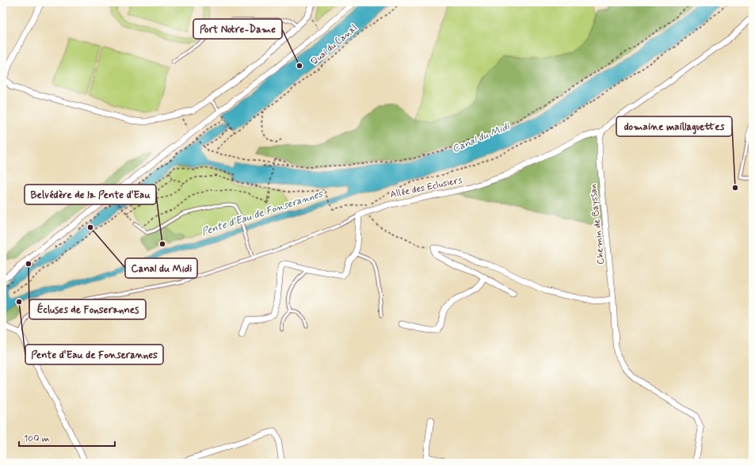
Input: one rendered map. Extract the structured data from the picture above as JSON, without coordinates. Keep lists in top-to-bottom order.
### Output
{
  "streets": {
    "street": ["Allée des Eclusiers", "Chemin de Bayssan"],
    "path": ["Quai du Canal"]
  },
  "crossings": [
    ["Allée des Eclusiers", "Chemin de Bayssan"]
  ],
  "water": ["Canal du Midi", "Pente d'Eau de Fonserannes"],
  "places": [
    "Port Notre-Dame",
    "domaine maillaguettes",
    "Canal du Midi",
    "Belvédère de la Pente d'Eau",
    "Écluses de Fonserannes",
    "Pente d'Eau de Fonserannes"
  ],
  "scale_bar": "100 m"
}
